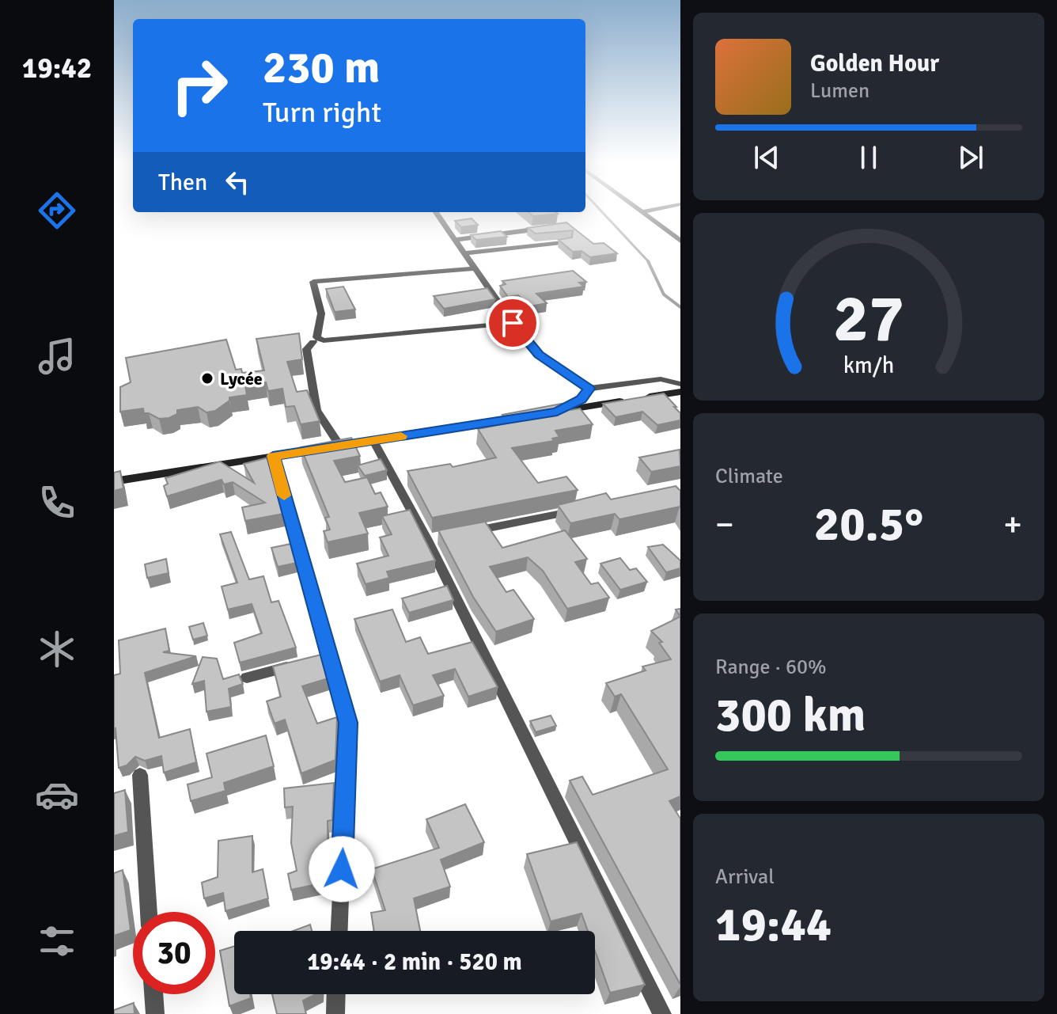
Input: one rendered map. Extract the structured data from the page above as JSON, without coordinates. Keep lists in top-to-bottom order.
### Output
{
  "places": ["Lycée"],
  "page": {
    "tabs": "19:42",
    "turn": ["230 m", "Turn right"],
    "song": ["Golden Hour", "Lumen"],
    "then": "Then",
    "tile": [
      "Climate",
      ["Range · 60%", "300 km"],
      ["Arrival", "19:44"]
    ],
    "heat": ["−", "20.5°", "+"],
    "limit": "30",
    "trip": "19:44 · 2 min · 520 m",
    "gauge": ["27", "km/h"]
  }
}
